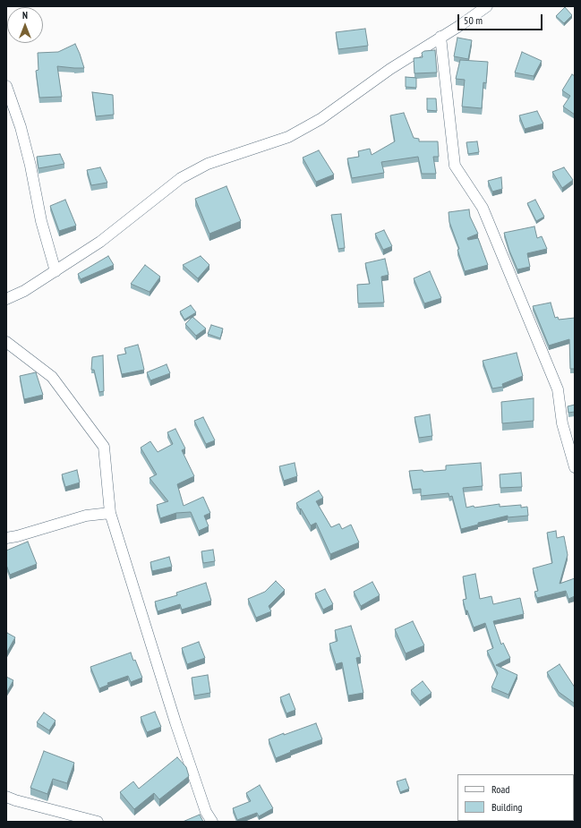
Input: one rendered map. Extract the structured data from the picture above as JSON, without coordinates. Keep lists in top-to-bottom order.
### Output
{
  "legend": ["Road", "Building"],
  "scale_bar": "50 m",
  "north": "top"
}
